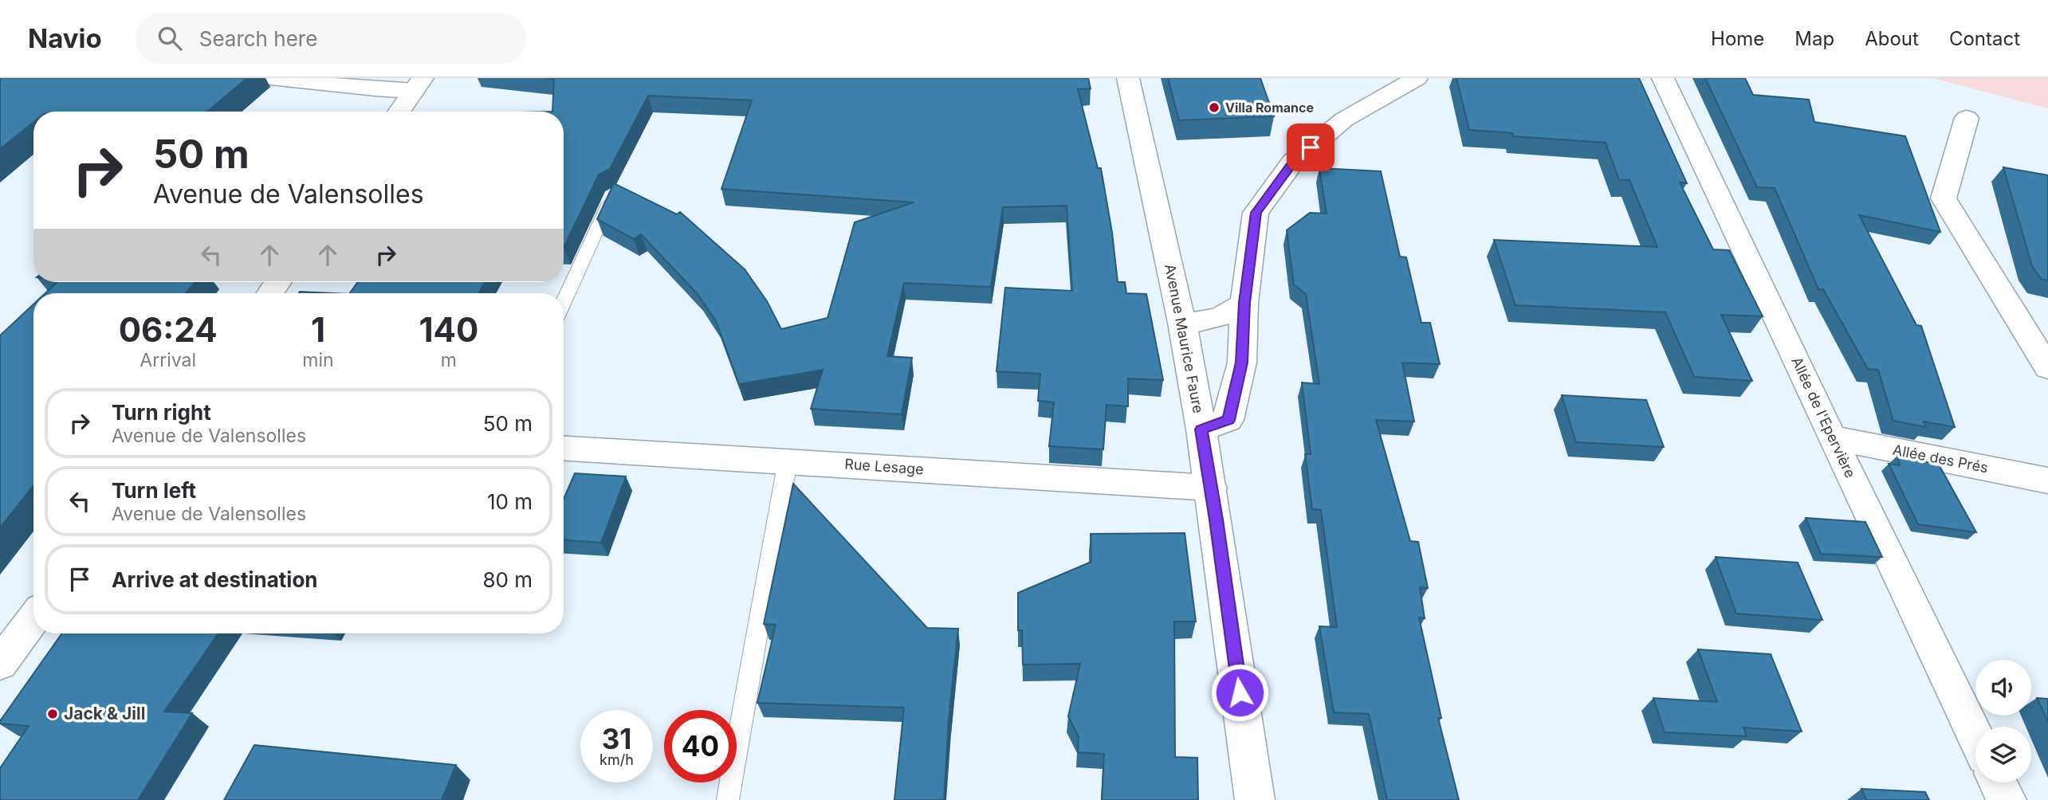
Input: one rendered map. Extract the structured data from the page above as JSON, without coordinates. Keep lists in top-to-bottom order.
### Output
{
  "streets": {
    "street": [
      "Avenue Maurice Faure",
      "Allée de l'Epervière",
      "Allée des Prés",
      "Rue Lesage"
    ]
  },
  "crossings": [
    ["Avenue Maurice Faure", "Rue Lesage"],
    ["Allée de l'Epervière", "Allée des Prés"]
  ],
  "places": ["Villa Romance", "Jack & Jill"],
  "page": {
    "header": "Navio",
    "search": "Search here",
    "nav": [
      "Home",
      "Map",
      "About",
      "Contact"
    ],
    "turn": ["50 m", "Avenue de Valensolles"],
    "eta": [
      "06:24",
      "Arrival",
      "1",
      "min",
      "140",
      "m"
    ],
    "list": [
      {
        "name": "Turn right",
        "note": "Avenue de Valensolles",
        "value": "50 m"
      },
      {
        "name": "Turn left",
        "note": "Avenue de Valensolles",
        "value": "10 m"
      },
      {
        "name": "Arrive at destination",
        "value": "80 m"
      }
    ],
    "speed": "31 km/h",
    "limit": "40"
  }
}
